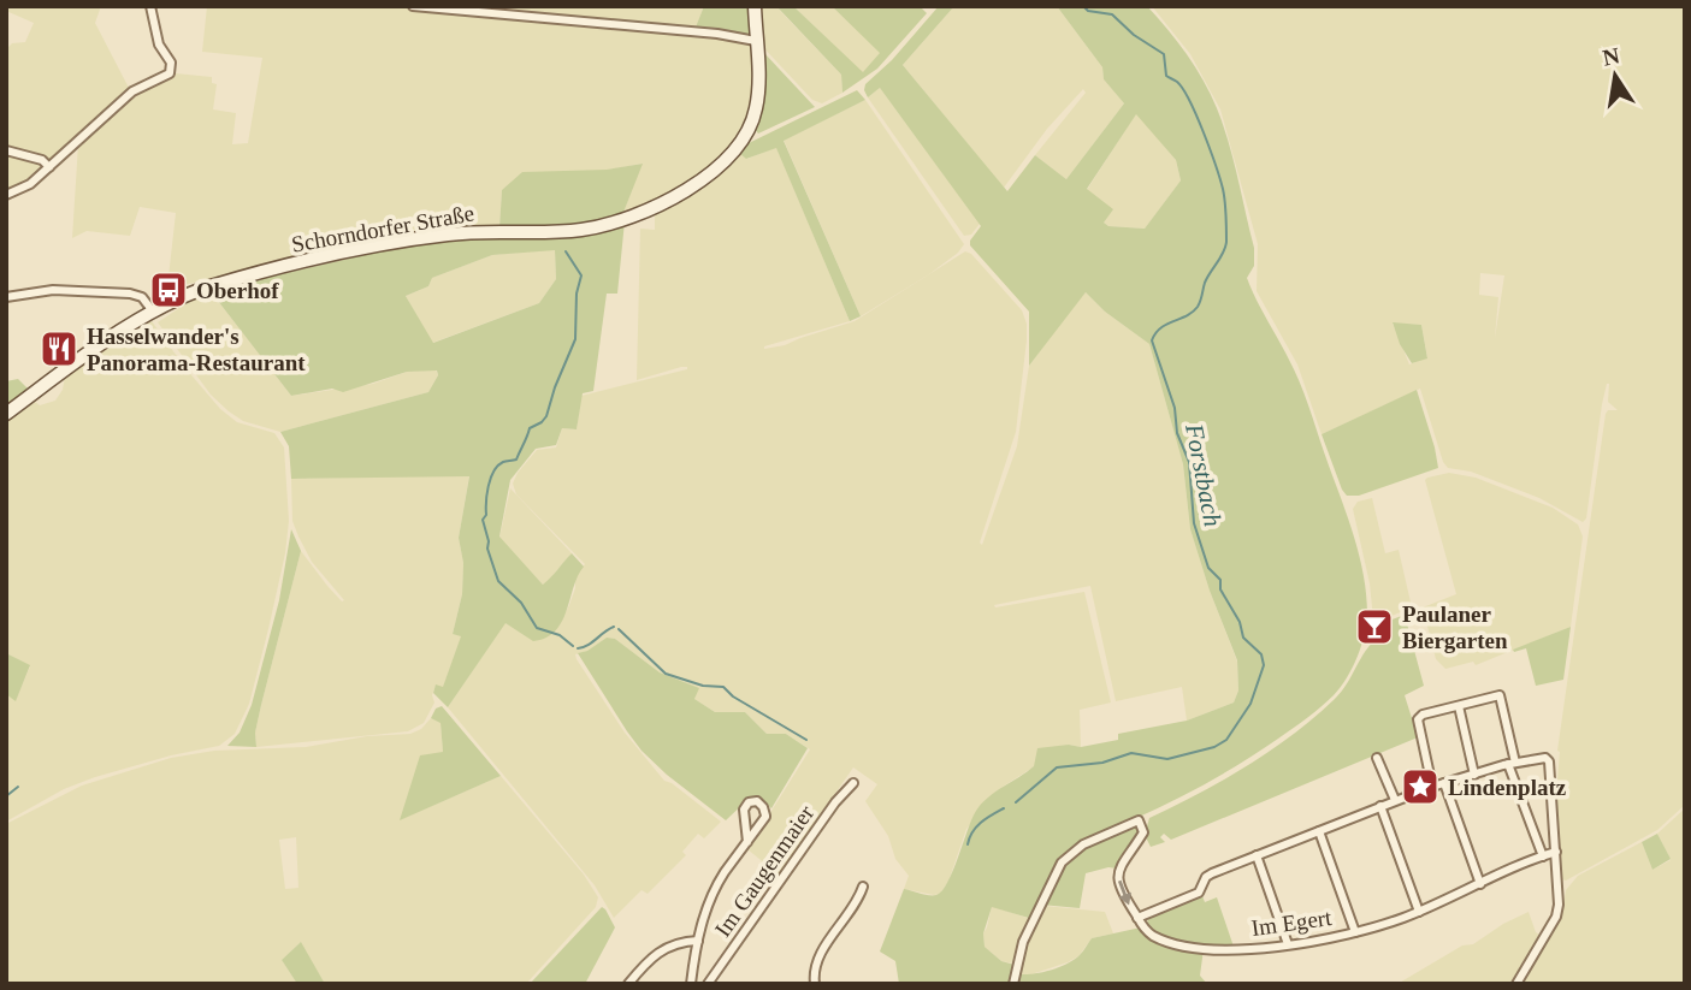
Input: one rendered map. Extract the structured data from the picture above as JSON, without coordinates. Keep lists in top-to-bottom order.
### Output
{
  "streets": {
    "main road": ["Schorndorfer Straße"],
    "street": ["Im Gaugenmaier", "Im Egert"]
  },
  "water": ["Forstbach"],
  "places": {
    "bus stop": ["Oberhof"],
    "restaurant": ["Hasselwander's Panorama-Restaurant"],
    "bar": ["Paulaner Biergarten"],
    "place": ["Lindenplatz"]
  },
  "north": "top"
}
